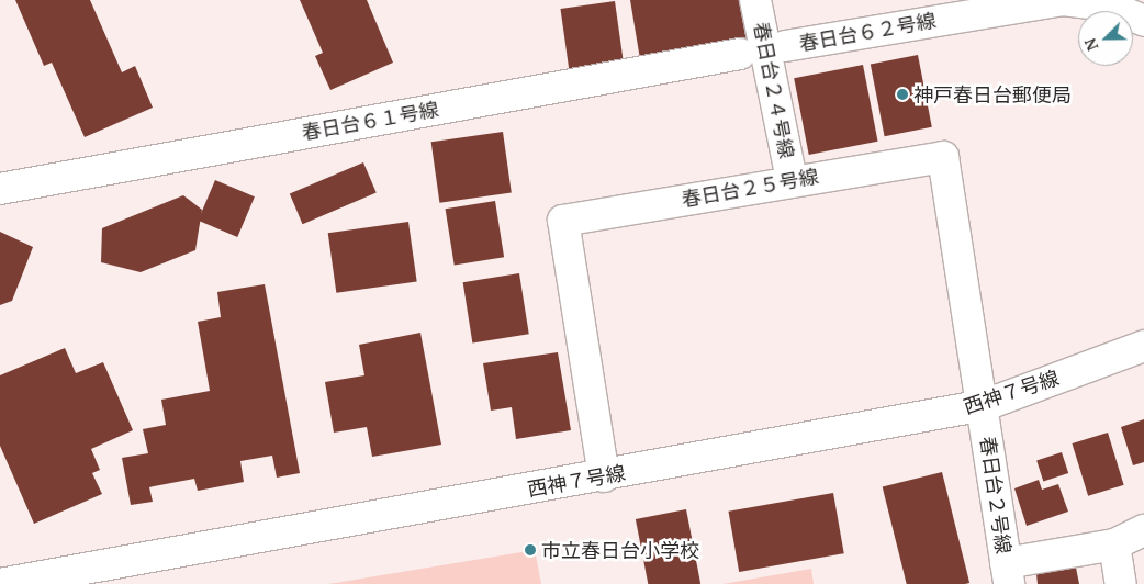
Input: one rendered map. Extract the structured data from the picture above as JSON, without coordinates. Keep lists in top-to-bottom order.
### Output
{
  "streets": {
    "street": [
      "春日台６２号線",
      "春日台２４号線",
      "春日台６１号線",
      "春日台２５号線",
      "西神７号線",
      "春日台２号線"
    ]
  },
  "crossings": [
    ["春日台２４号線", "春日台２５号線"],
    ["春日台２５号線", "西神７号線"],
    ["春日台２５号線", "春日台２号線"],
    ["西神７号線", "春日台２号線"]
  ],
  "places": ["神戸春日台郵便局", "市立春日台小学校"],
  "north": "bottom left"
}
